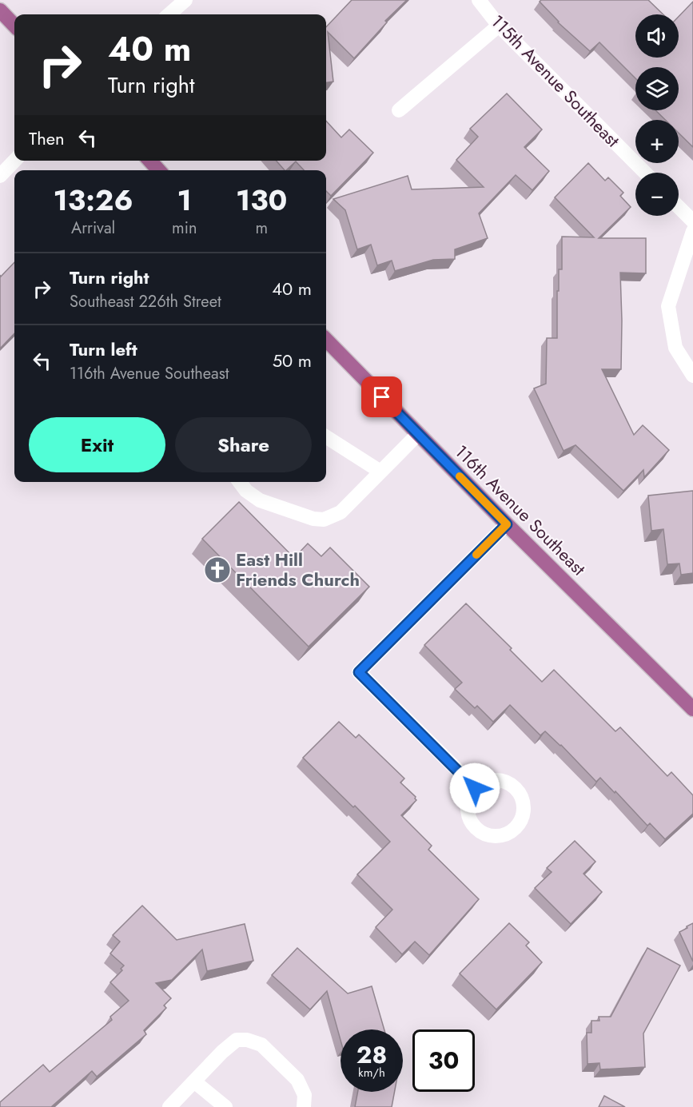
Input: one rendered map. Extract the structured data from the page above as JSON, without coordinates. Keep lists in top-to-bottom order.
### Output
{
  "streets": {
    "main road": ["116th Avenue Southeast"],
    "street": ["115th Avenue Southeast"]
  },
  "places": {
    "church": ["East Hill Friends Church"]
  },
  "page": {
    "map_buttons": ["+", "−"],
    "turn": ["40 m", "Turn right"],
    "then": "Then",
    "eta": [
      "13:26",
      "Arrival",
      "1",
      "min",
      "130",
      "m"
    ],
    "list": [
      {
        "name": "Turn right",
        "note": "Southeast 226th Street",
        "value": "40 m"
      },
      {
        "name": "Turn left",
        "note": "116th Avenue Southeast",
        "value": "50 m"
      }
    ],
    "buttons": ["Exit", "Share"],
    "speed": "28 km/h",
    "limit": "30"
  }
}
